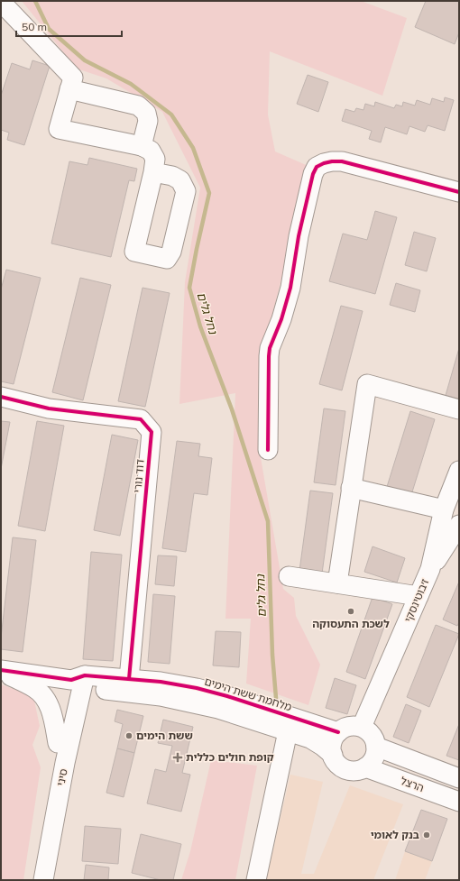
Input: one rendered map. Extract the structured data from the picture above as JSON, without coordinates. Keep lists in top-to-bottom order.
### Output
{
  "streets": {
    "street": [
      "דוד נורי",
      "ז׳בוטינסקי",
      "מלחמת ששת הימים",
      "סיני",
      "הרצל"
    ]
  },
  "crossings": [
    ["דוד נורי", "מלחמת ששת הימים"],
    ["ז׳בוטינסקי", "מלחמת ששת הימים"],
    ["ז׳בוטינסקי", "הרצל"],
    ["מלחמת ששת הימים", "סיני"],
    ["מלחמת ששת הימים", "הרצל"]
  ],
  "water": ["נחל גלים"],
  "places": {
    "other": ["לשכת התעסוקה", "ששת הימים", "בנק לאומי"],
    "health": ["קופת חולים כללית"]
  },
  "scale_bar": "50 m"
}
